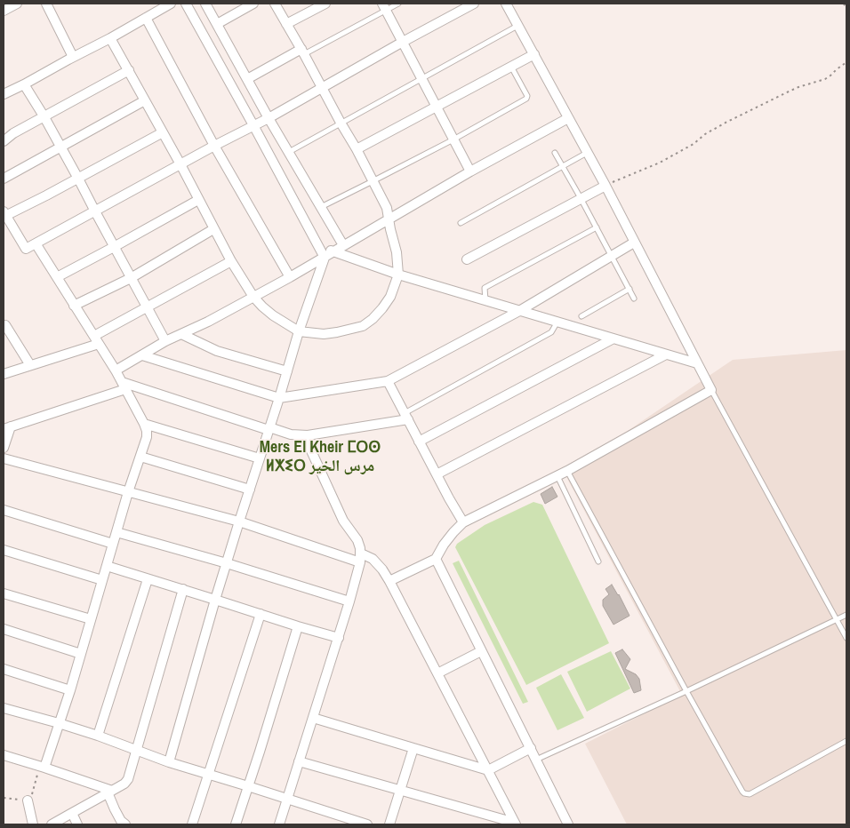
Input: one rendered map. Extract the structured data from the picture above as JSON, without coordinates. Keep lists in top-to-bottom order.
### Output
{
  "districts": ["Mers El Kheir ⵎⵔⵙ ⵍⵅⵉⵔ مرس الخير"]
}
